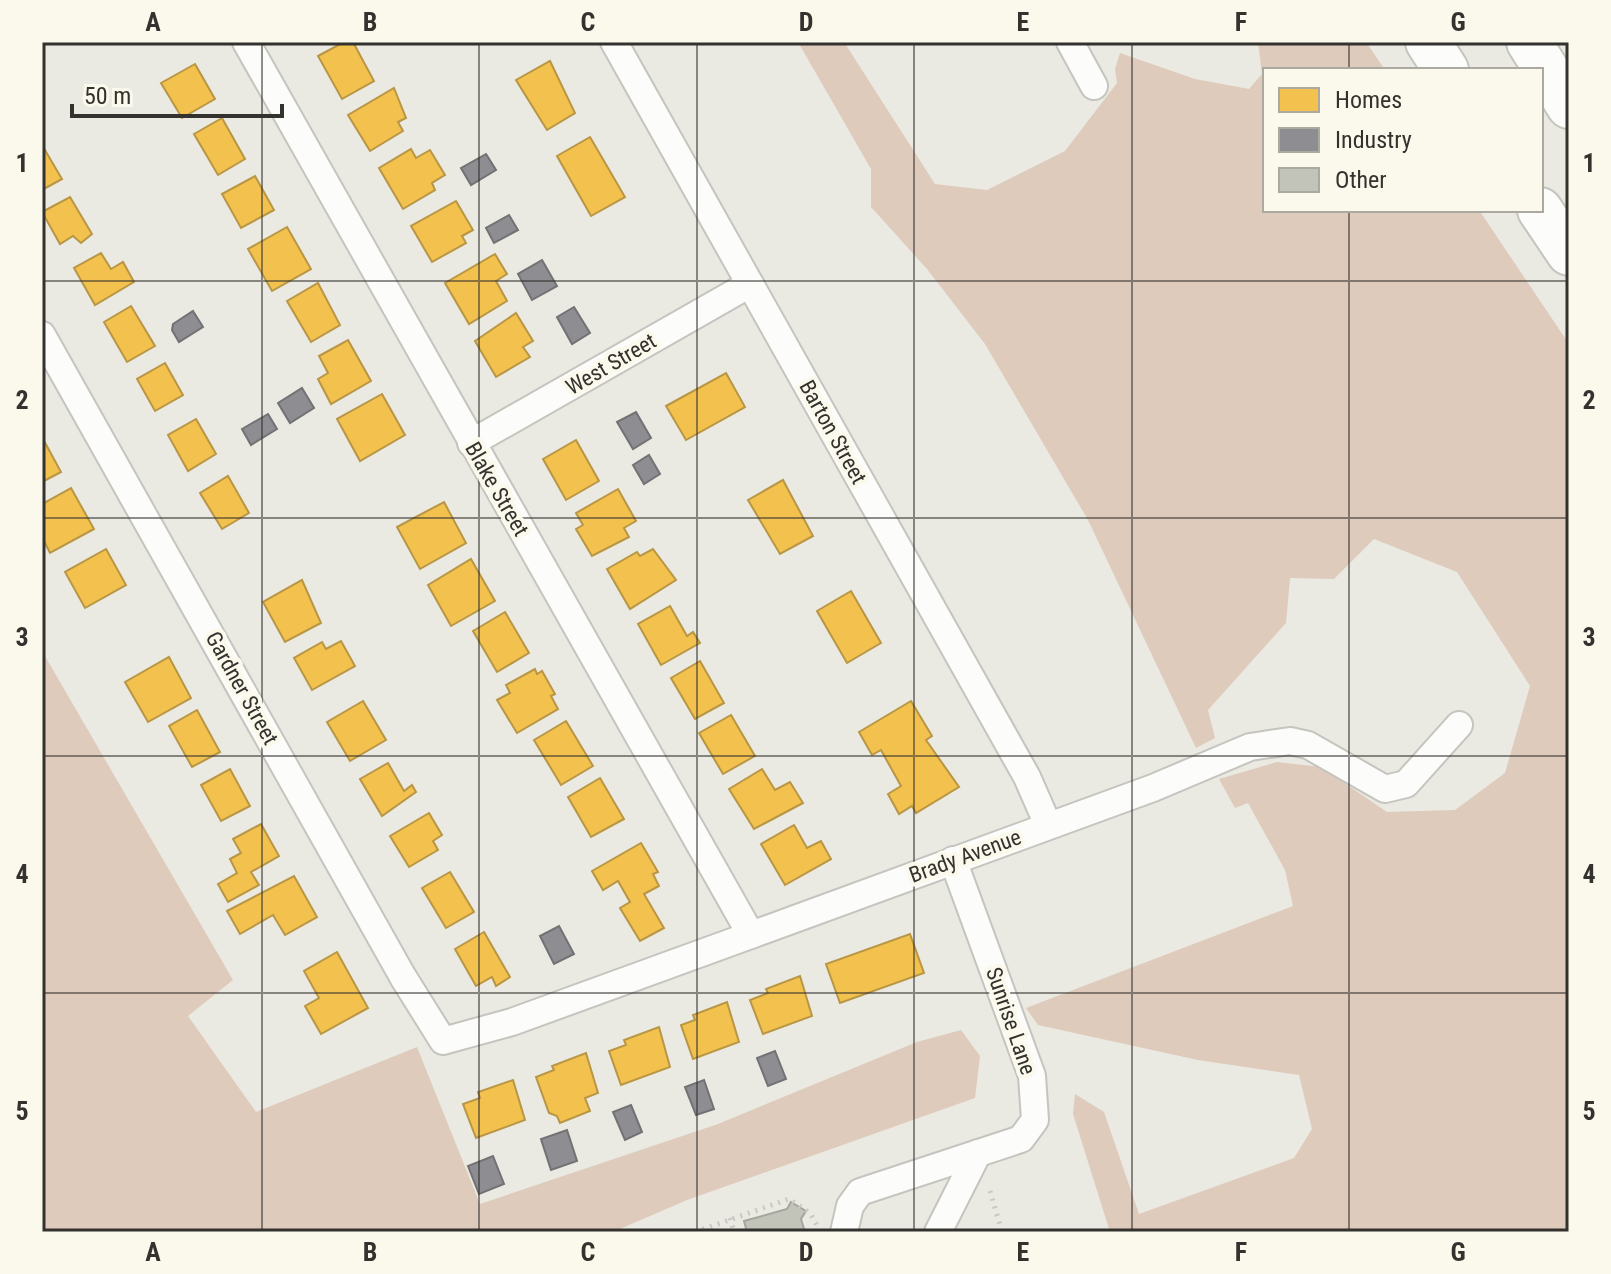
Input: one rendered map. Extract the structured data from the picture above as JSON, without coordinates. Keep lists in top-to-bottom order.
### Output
{
  "streets": {
    "street": [
      "West Street",
      "Barton Street",
      "Blake Street",
      "Gardner Street",
      "Brady Avenue",
      "Sunrise Lane"
    ]
  },
  "crossings": [
    ["West Street", "Barton Street"],
    ["West Street", "Blake Street"],
    ["Barton Street", "Brady Avenue"],
    ["Blake Street", "Brady Avenue"],
    ["Gardner Street", "Brady Avenue"],
    ["Brady Avenue", "Sunrise Lane"]
  ],
  "legend": ["Homes", "Industry", "Other"],
  "scale_bar": "50 m",
  "grid": {
    "columns": [
      "A",
      "B",
      "C",
      "D",
      "E",
      "F",
      "G"
    ],
    "rows": [
      "1",
      "2",
      "3",
      "4",
      "5"
    ]
  }
}
